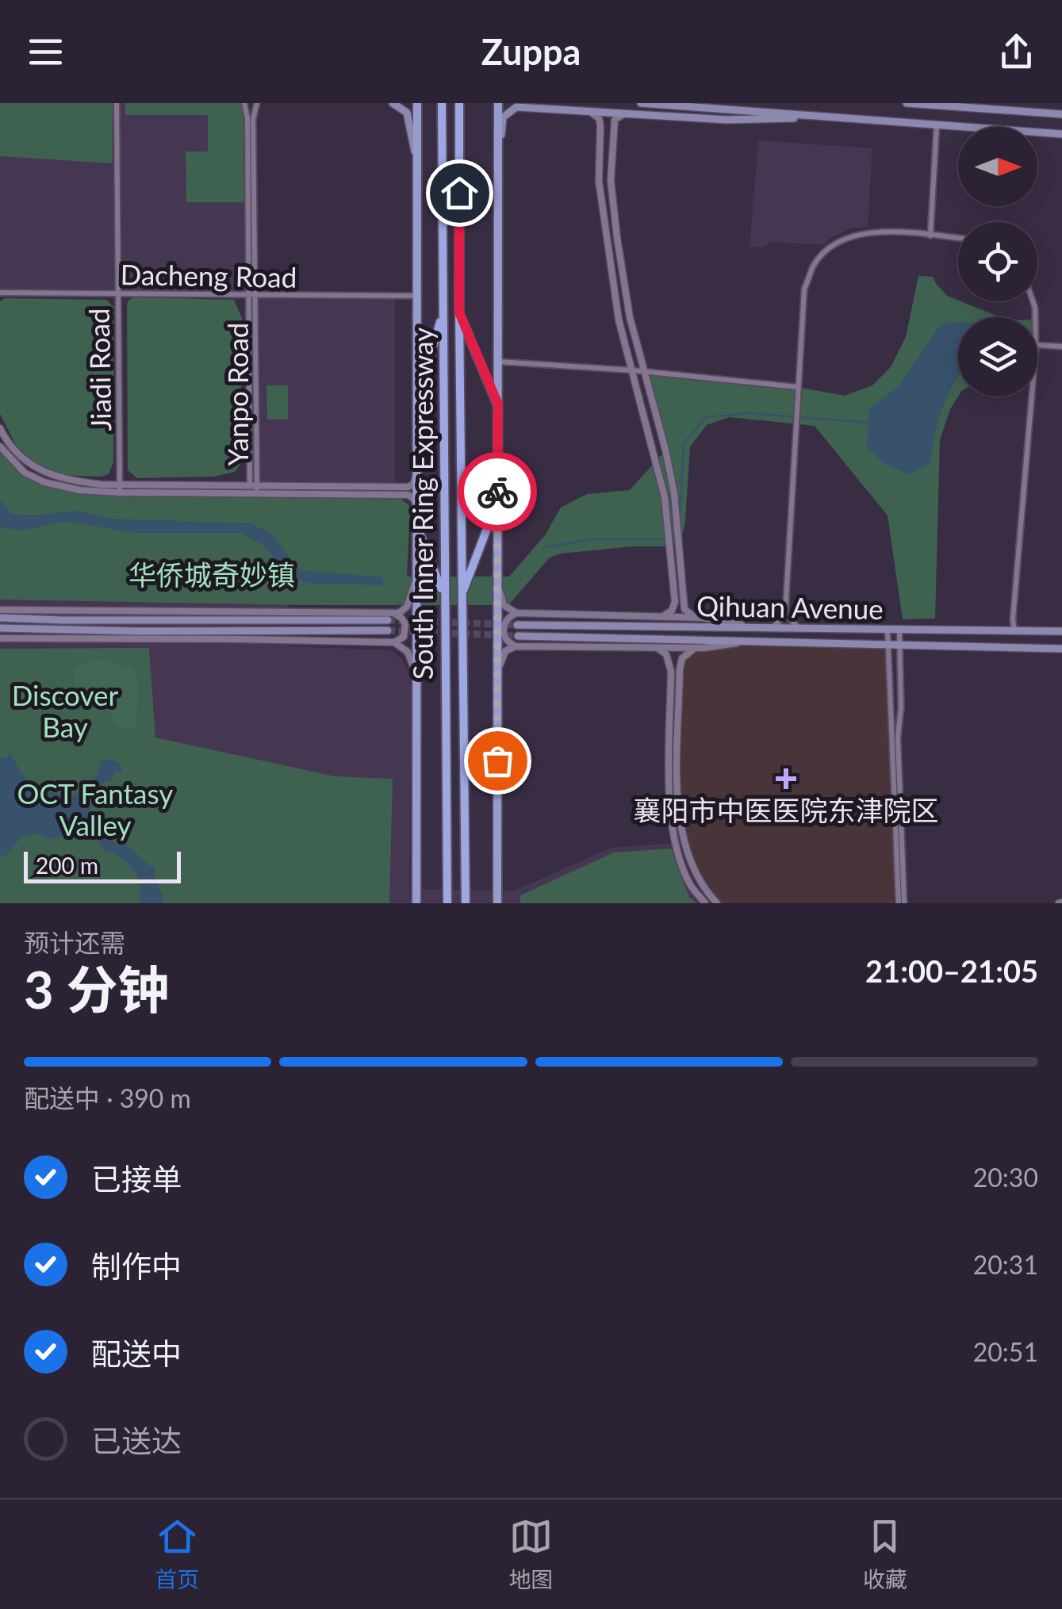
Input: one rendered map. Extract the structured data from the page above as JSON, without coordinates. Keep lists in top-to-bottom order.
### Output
{
  "streets": {
    "highway": ["South Inner Ring Expressway"],
    "main road": ["Qihuan Avenue"],
    "street": ["Dacheng Road", "Jiadi Road", "Yanpo Road"]
  },
  "crossings": [
    ["Dacheng Road", "Jiadi Road"],
    ["Dacheng Road", "Yanpo Road"]
  ],
  "parks": ["华侨城奇妙镇", "Discover Bay", "OCT Fantasy Valley"],
  "places": {
    "health": ["襄阳市中医医院东津院区"]
  },
  "scale_bar": "200 m",
  "north": "right",
  "page": {
    "header": "Zuppa",
    "scale": "200 m",
    "heading": ["3 分钟", "预计还需", "21:00–21:05"],
    "bar": "配送中 · 390 m",
    "list": [
      ["已接单", "20:30"],
      ["制作中", "20:31"],
      ["配送中", "20:51"],
      "已送达"
    ],
    "tabs": ["首页", "地图", "收藏"]
  }
}
